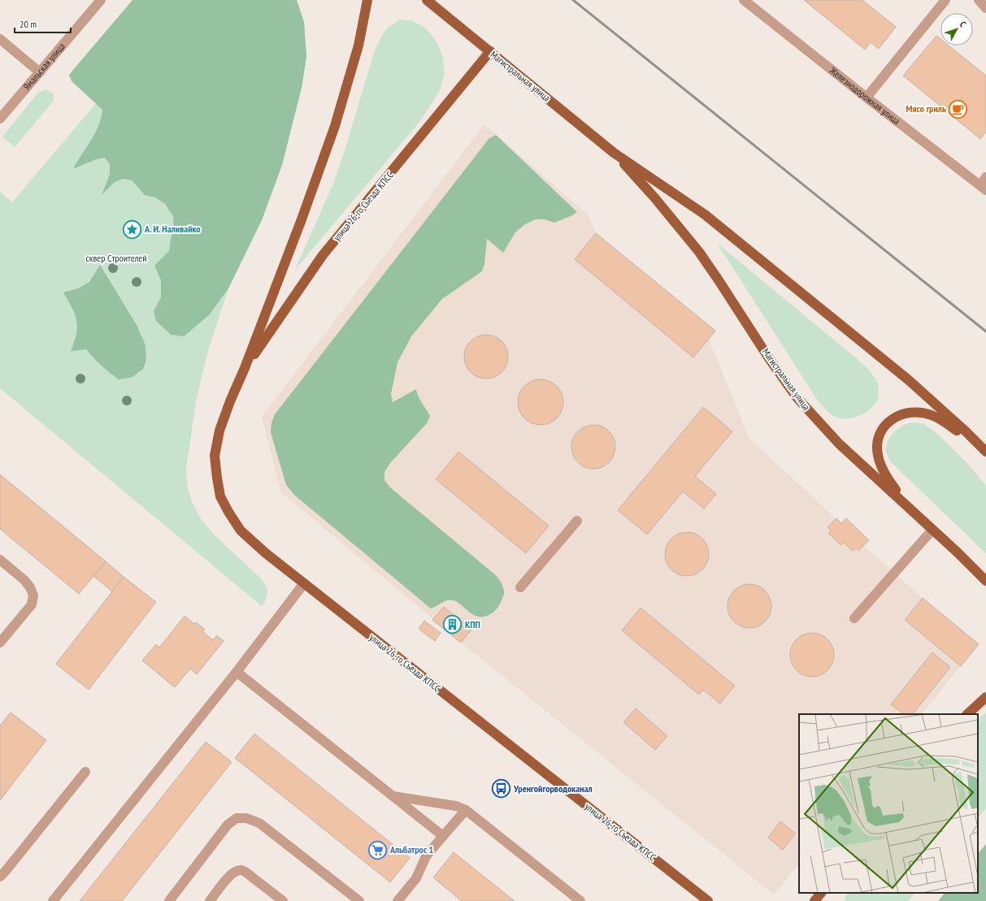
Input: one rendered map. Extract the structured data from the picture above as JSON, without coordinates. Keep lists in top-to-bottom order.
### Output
{
  "streets": {
    "main road": ["Магистральная улица", "улица 26-го Съезда КПСС"],
    "street": ["Ямальская улица", "Железнодорожная улица"]
  },
  "crossings": [
    ["Магистральная улица", "улица 26-го Съезда КПСС"]
  ],
  "parks": ["cквер Cтроителей"],
  "places": {
    "cafe": ["Мясо гриль"],
    "place": ["А. И. Наливайко"],
    "building": ["КПП"],
    "bus stop": ["Уренгойгорводоканал"],
    "supermarket": ["Альбатрос 1"]
  },
  "scale_bar": "20 m",
  "north": "top right"
}
